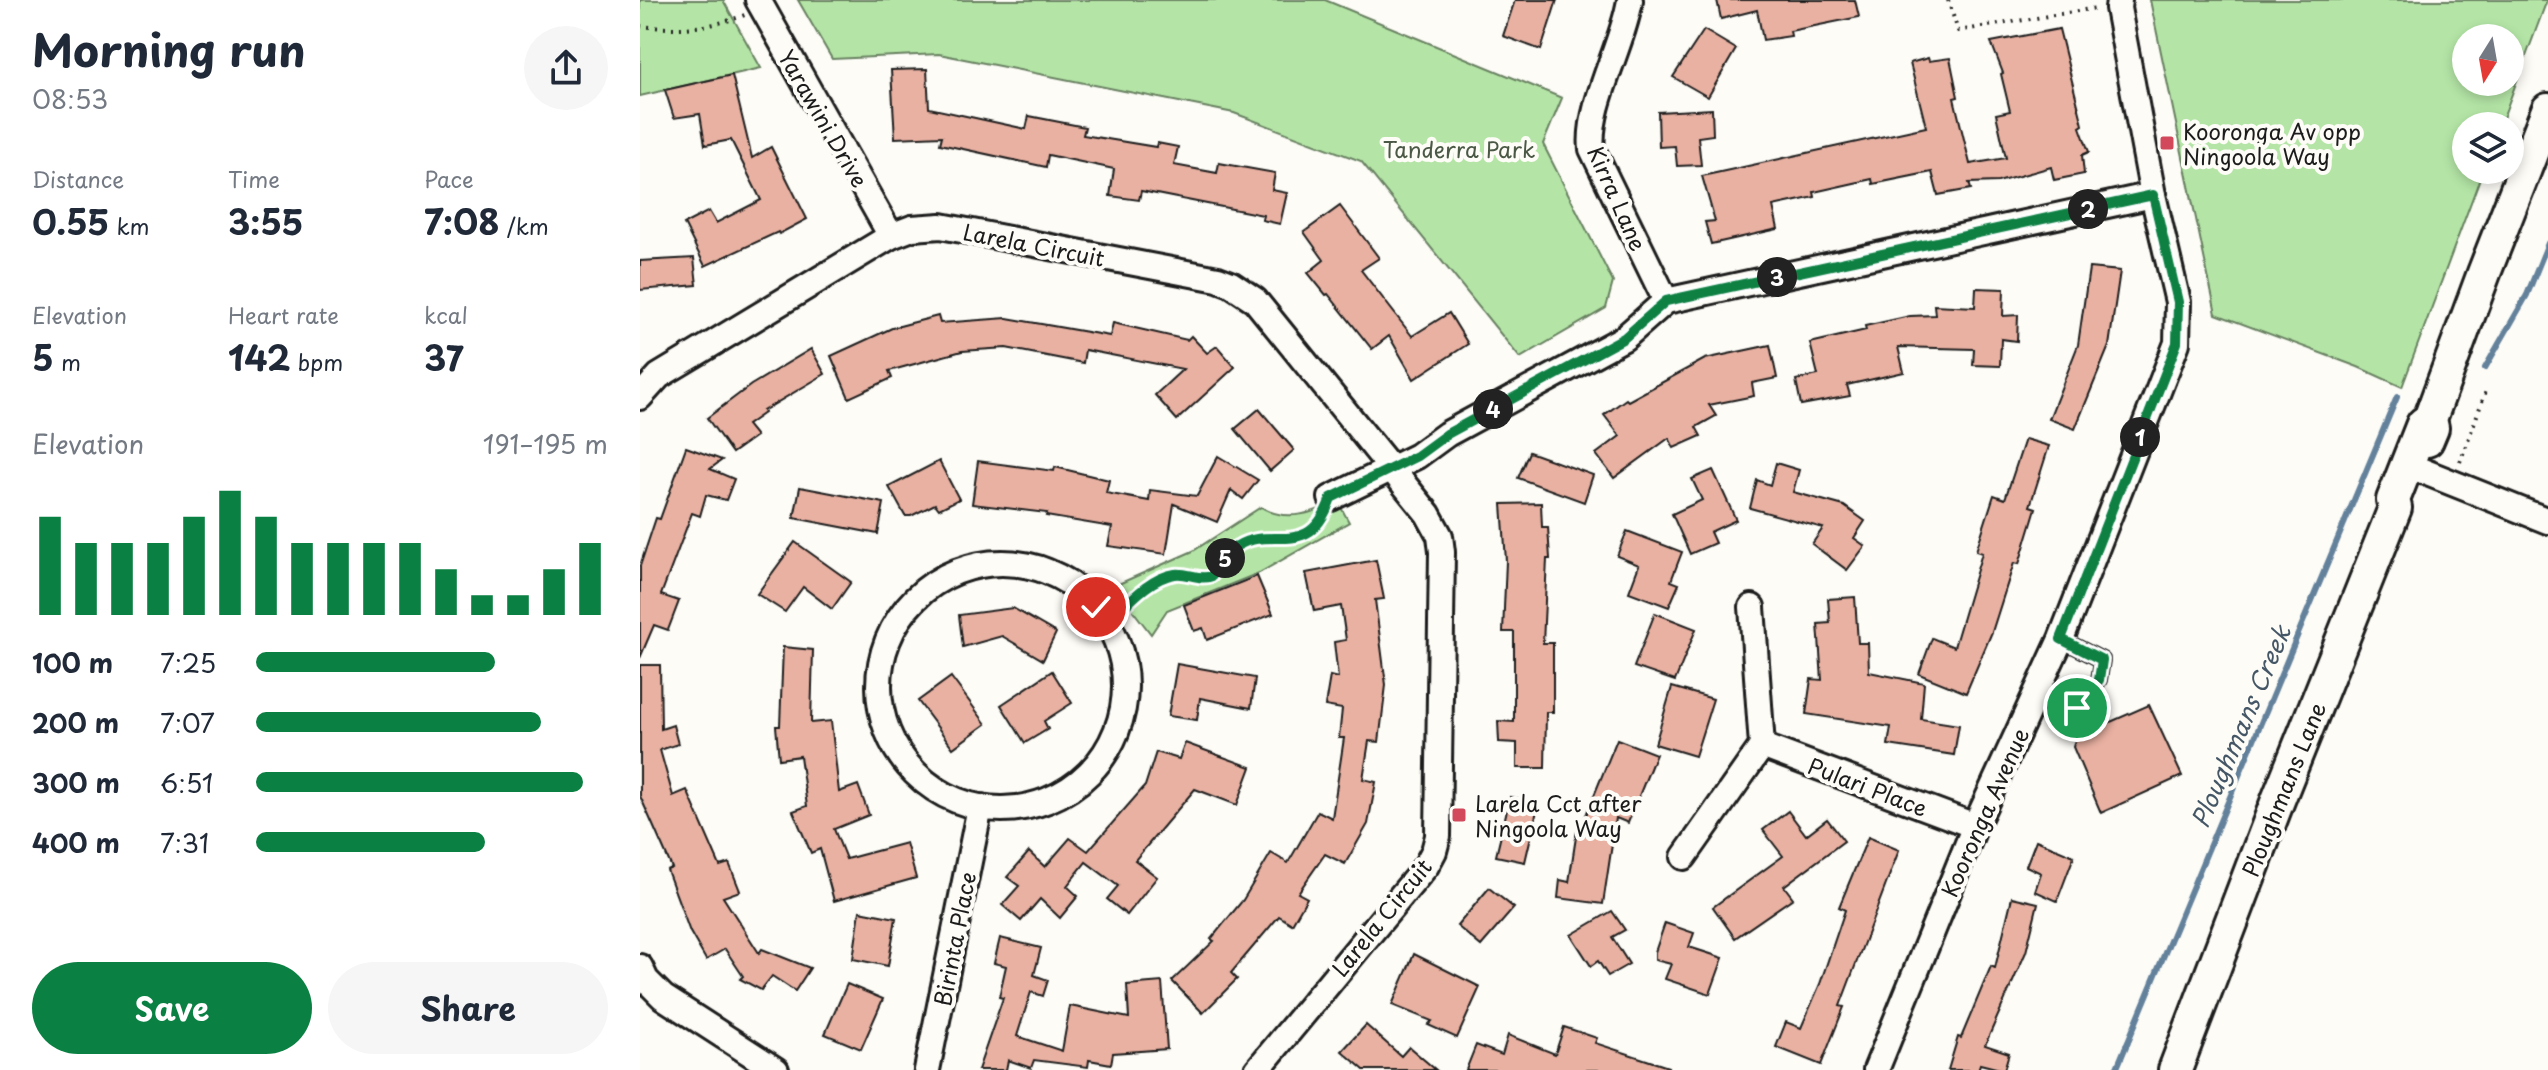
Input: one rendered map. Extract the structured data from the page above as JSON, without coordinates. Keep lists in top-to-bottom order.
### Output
{
  "streets": {
    "street": [
      "Yarawini Drive",
      "Kirra Lane",
      "Larela Circuit",
      "Pulari Place",
      "Ploughmans Lane",
      "Kooronga Avenue",
      "Birinta Place"
    ]
  },
  "crossings": [
    ["Yarawini Drive", "Larela Circuit"],
    ["Pulari Place", "Kooronga Avenue"]
  ],
  "water": ["Ploughmans Creek"],
  "parks": ["Tanderra Park"],
  "places": {
    "transit": ["Kooronga Av opp Ningoola Way", "Larela Cct after Ningoola Way"]
  },
  "north": "bottom",
  "page": {
    "heading": ["Morning run", "08:53"],
    "stats": [
      ["Distance", "0.55 km"],
      ["Time", "3:55"],
      ["Pace", "7:08 /km"],
      ["Elevation", "5 m"],
      ["Heart rate", "142 bpm"],
      ["kcal", "37"]
    ],
    "pins": [
      "2",
      "3",
      "4",
      "1",
      "5"
    ],
    "chart": ["Elevation", "191–195 m"],
    "list": [
      {
        "name": "100 m",
        "note": "7:25"
      },
      {
        "name": "200 m",
        "note": "7:07"
      },
      {
        "name": "300 m",
        "note": "6:51"
      },
      {
        "name": "400 m",
        "note": "7:31"
      }
    ],
    "buttons": ["Save", "Share"]
  }
}
